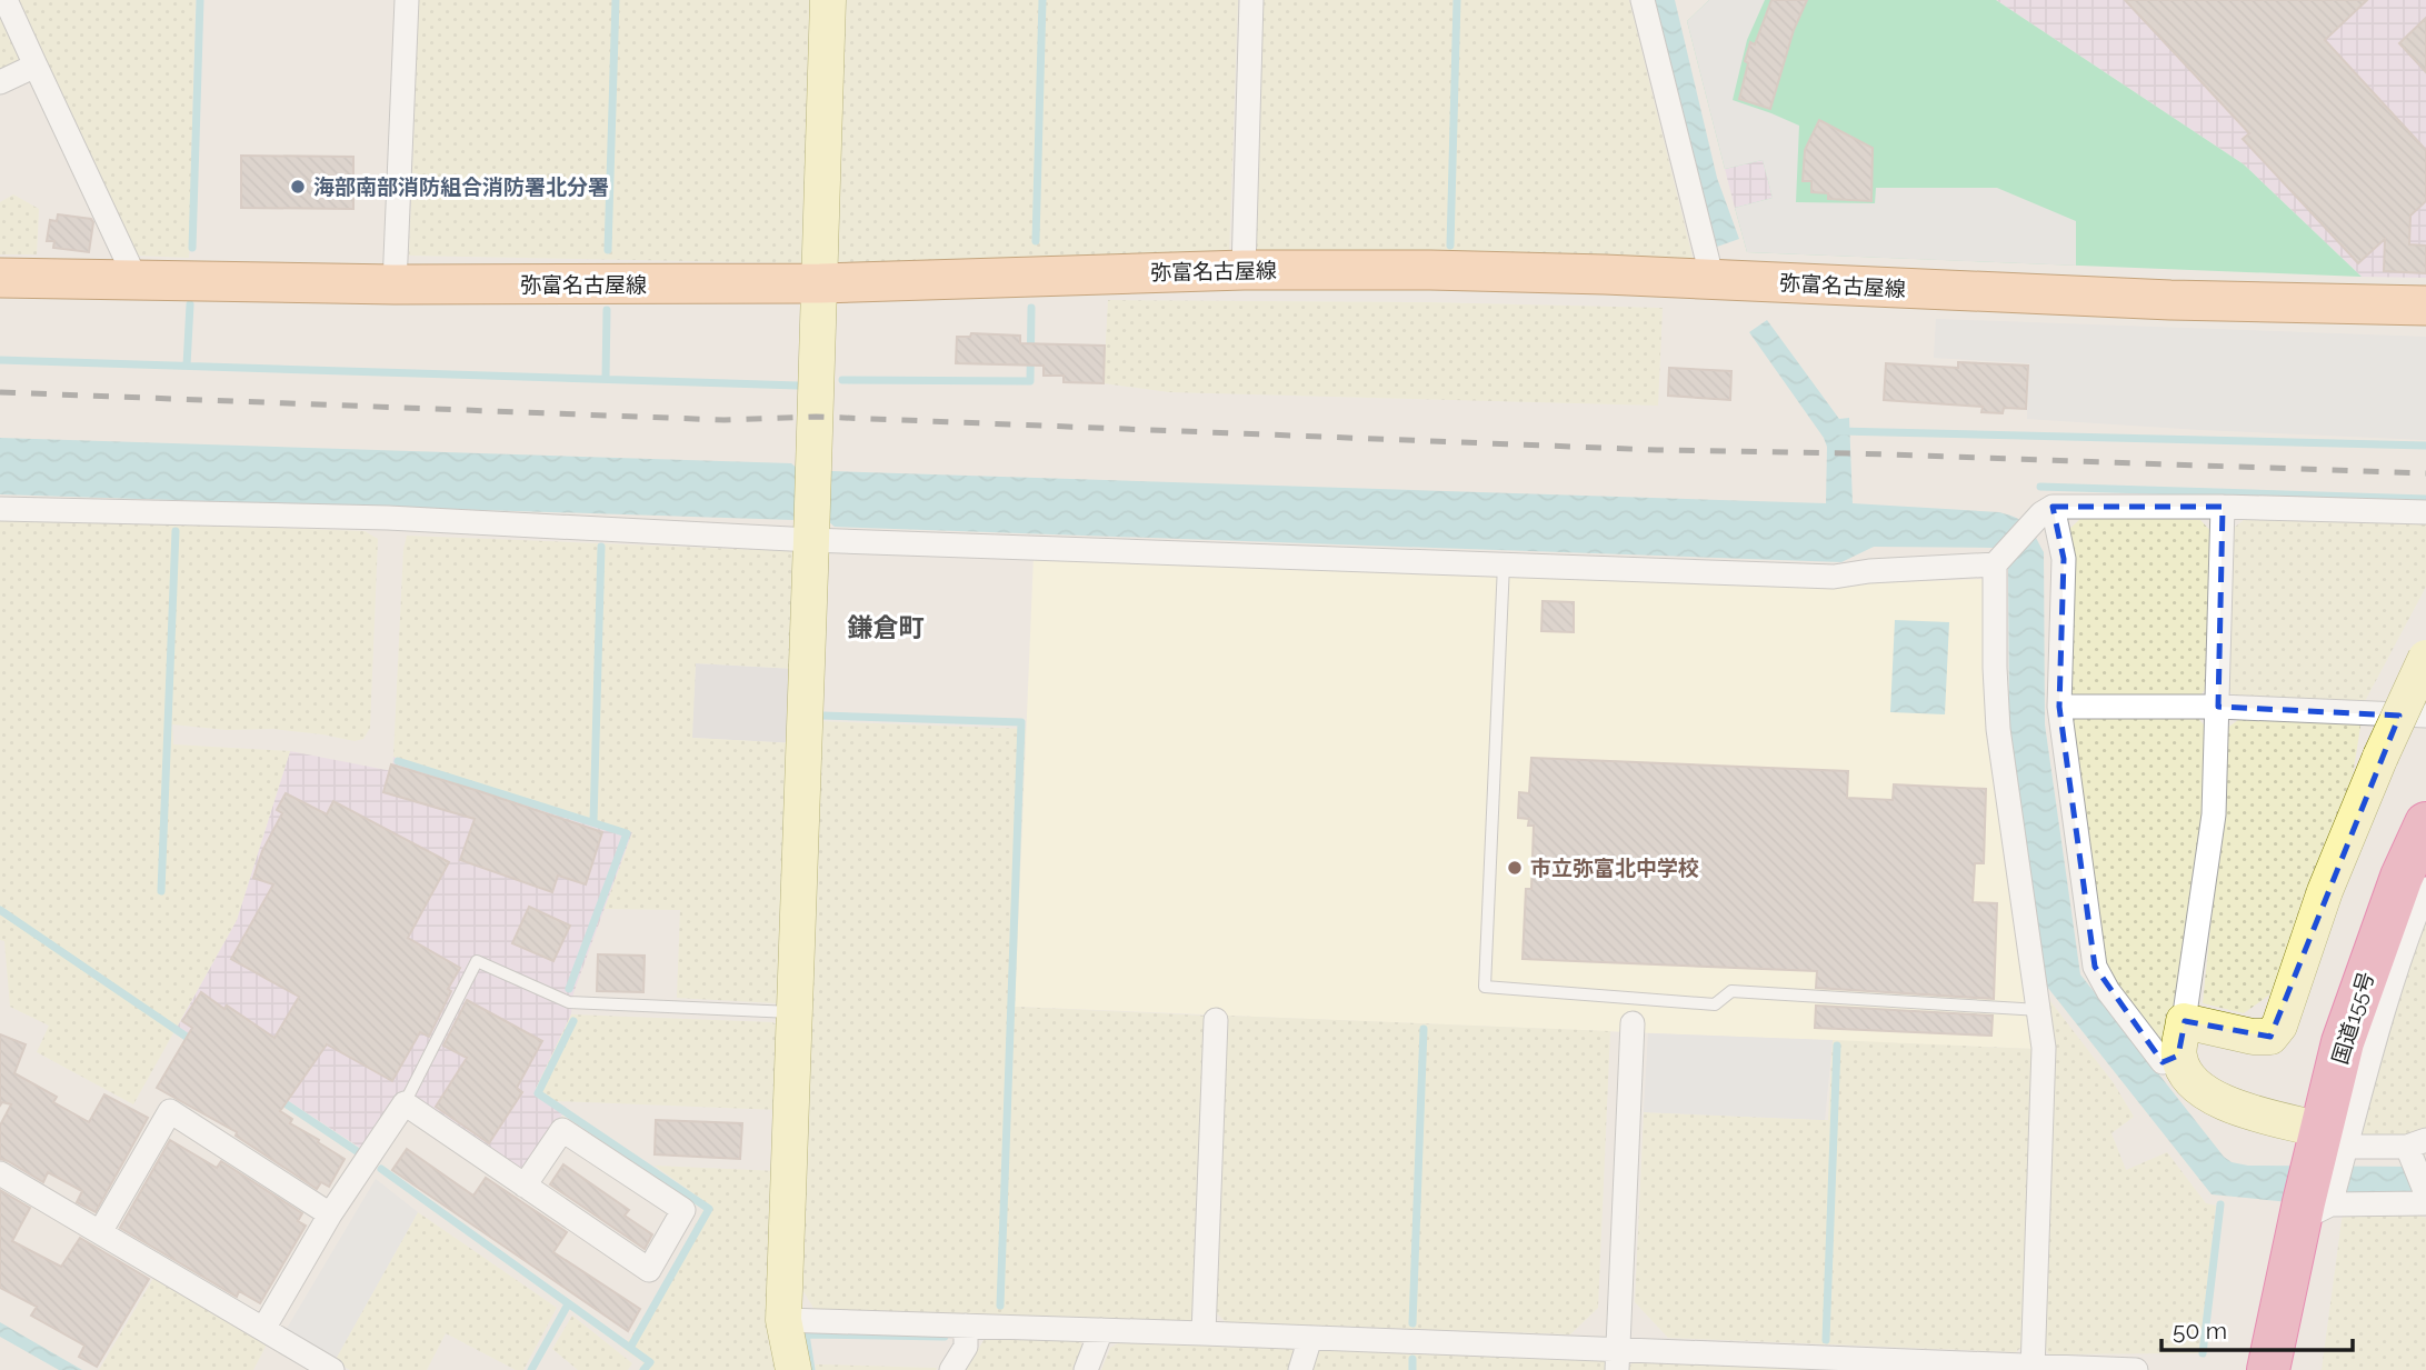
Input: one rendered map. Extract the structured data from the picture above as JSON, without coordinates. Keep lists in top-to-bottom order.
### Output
{
  "streets": {
    "highway": ["国道155号"],
    "main road": ["弥富名古屋線"]
  },
  "districts": ["鎌倉町"],
  "places": ["海部南部消防組合消防署北分署", "市立弥富北中学校"],
  "scale_bar": "50 m"
}
